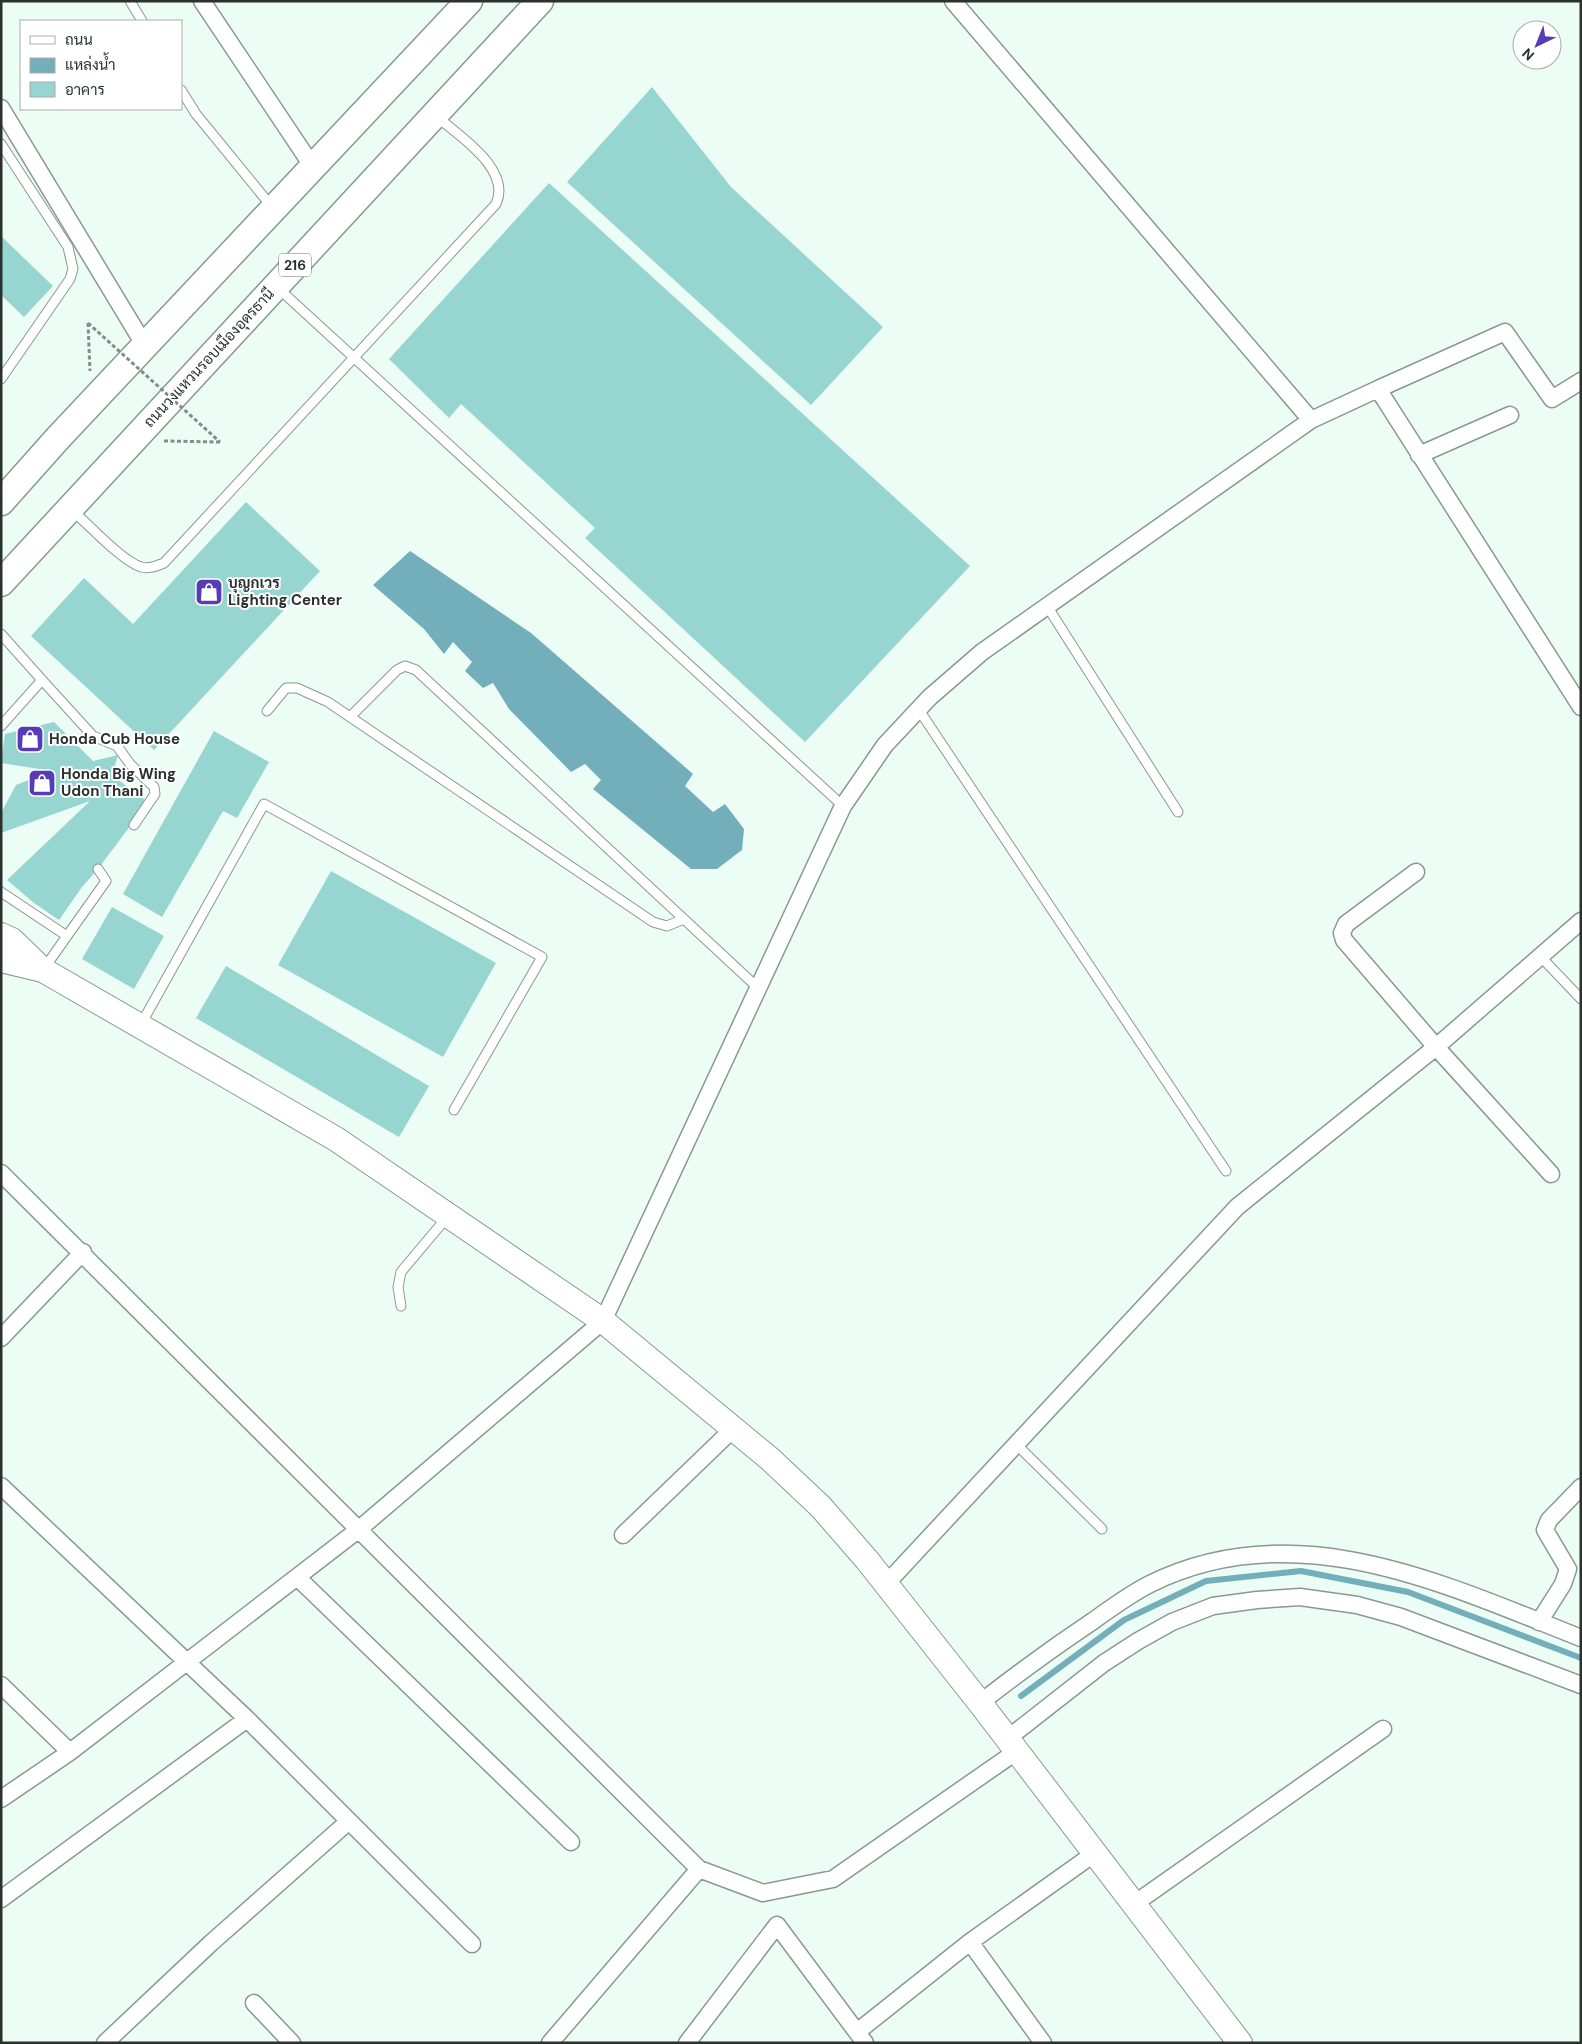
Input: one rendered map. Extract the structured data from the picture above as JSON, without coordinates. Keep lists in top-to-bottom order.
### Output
{
  "streets": {
    "main road": ["216", "ถนนวงแหวนรอบเมืองอุดรธานี"]
  },
  "places": {
    "shop": ["บุญกเวร Lighting Center", "Honda Cub House", "Honda Big Wing Udon Thani"]
  },
  "legend": ["ถนน", "แหล่งน้ำ", "อาคาร"],
  "north": "bottom left"
}
